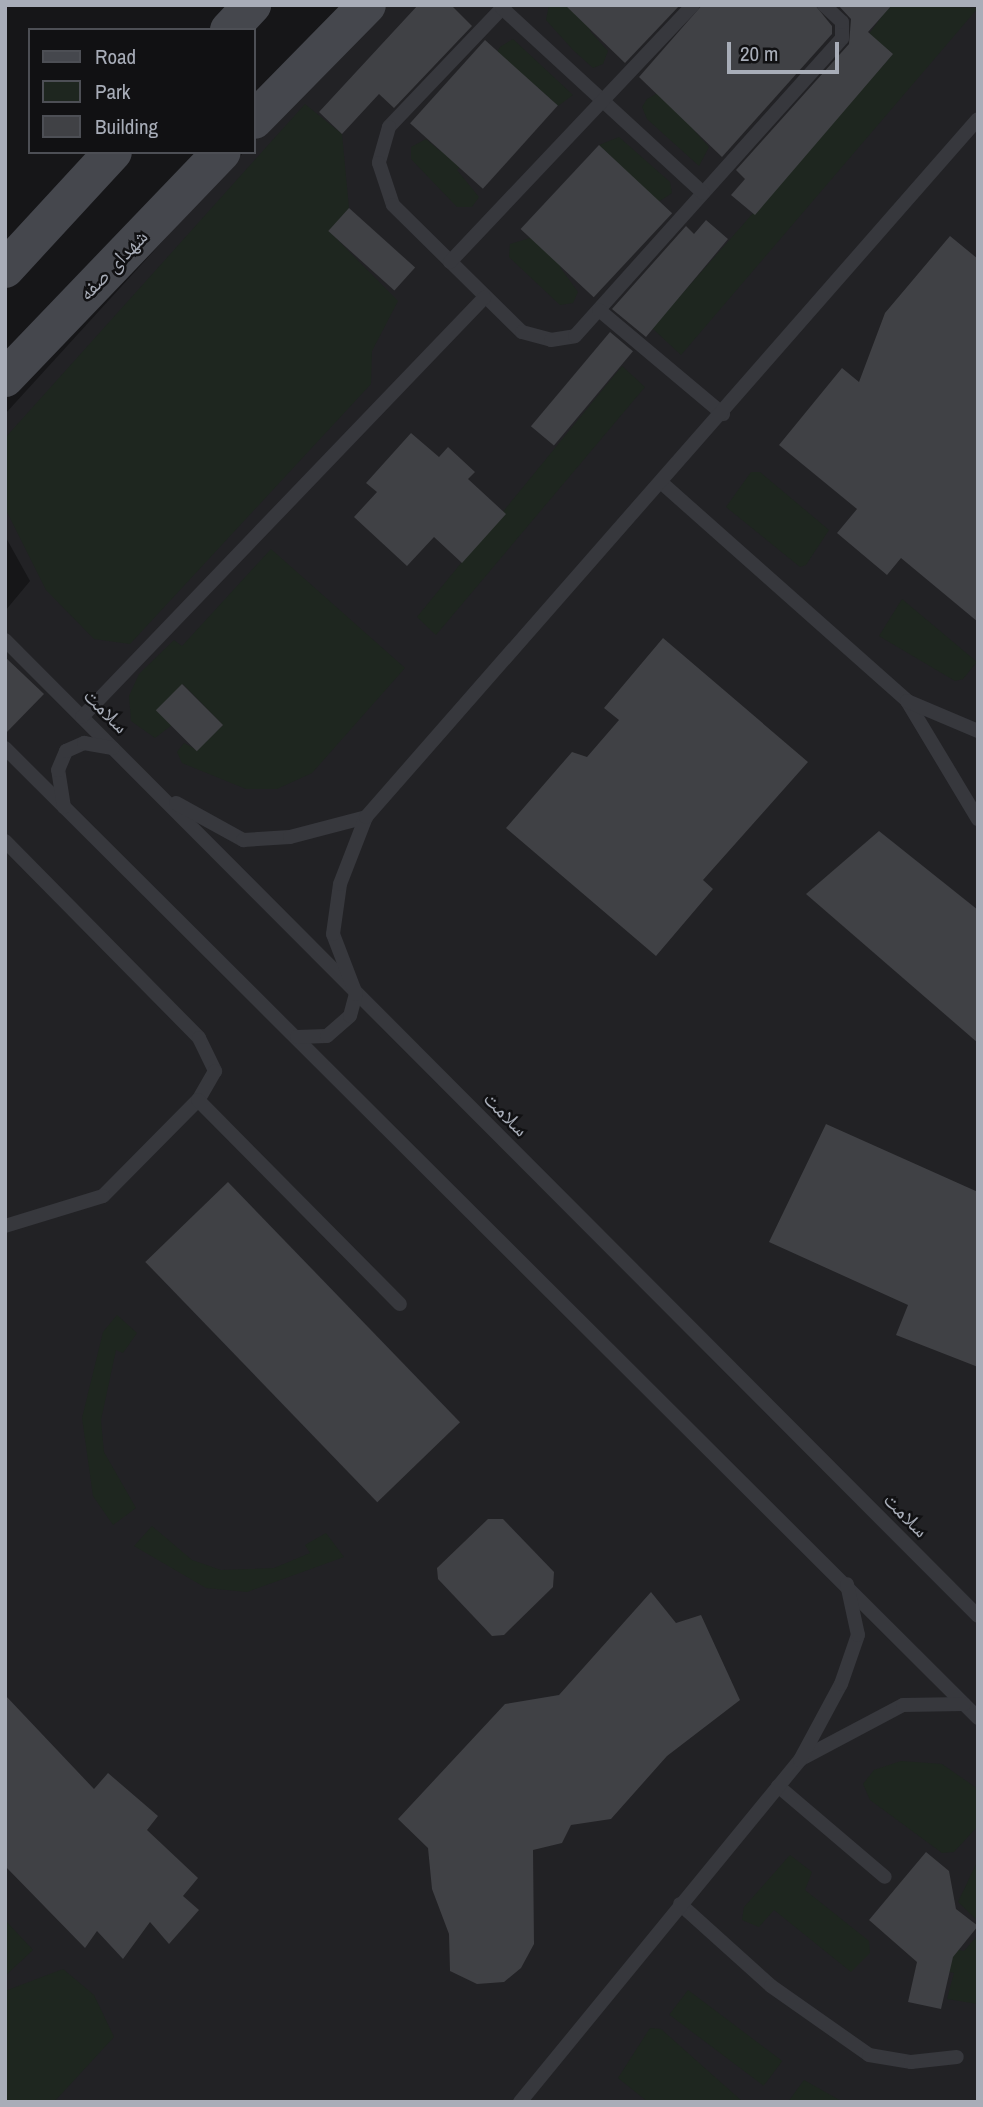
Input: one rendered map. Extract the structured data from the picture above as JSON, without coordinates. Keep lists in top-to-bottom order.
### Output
{
  "streets": {
    "main road": ["شهدای صفه"],
    "lane": ["سلامت"]
  },
  "legend": ["Road", "Park", "Building"],
  "scale_bar": "20 m"
}
